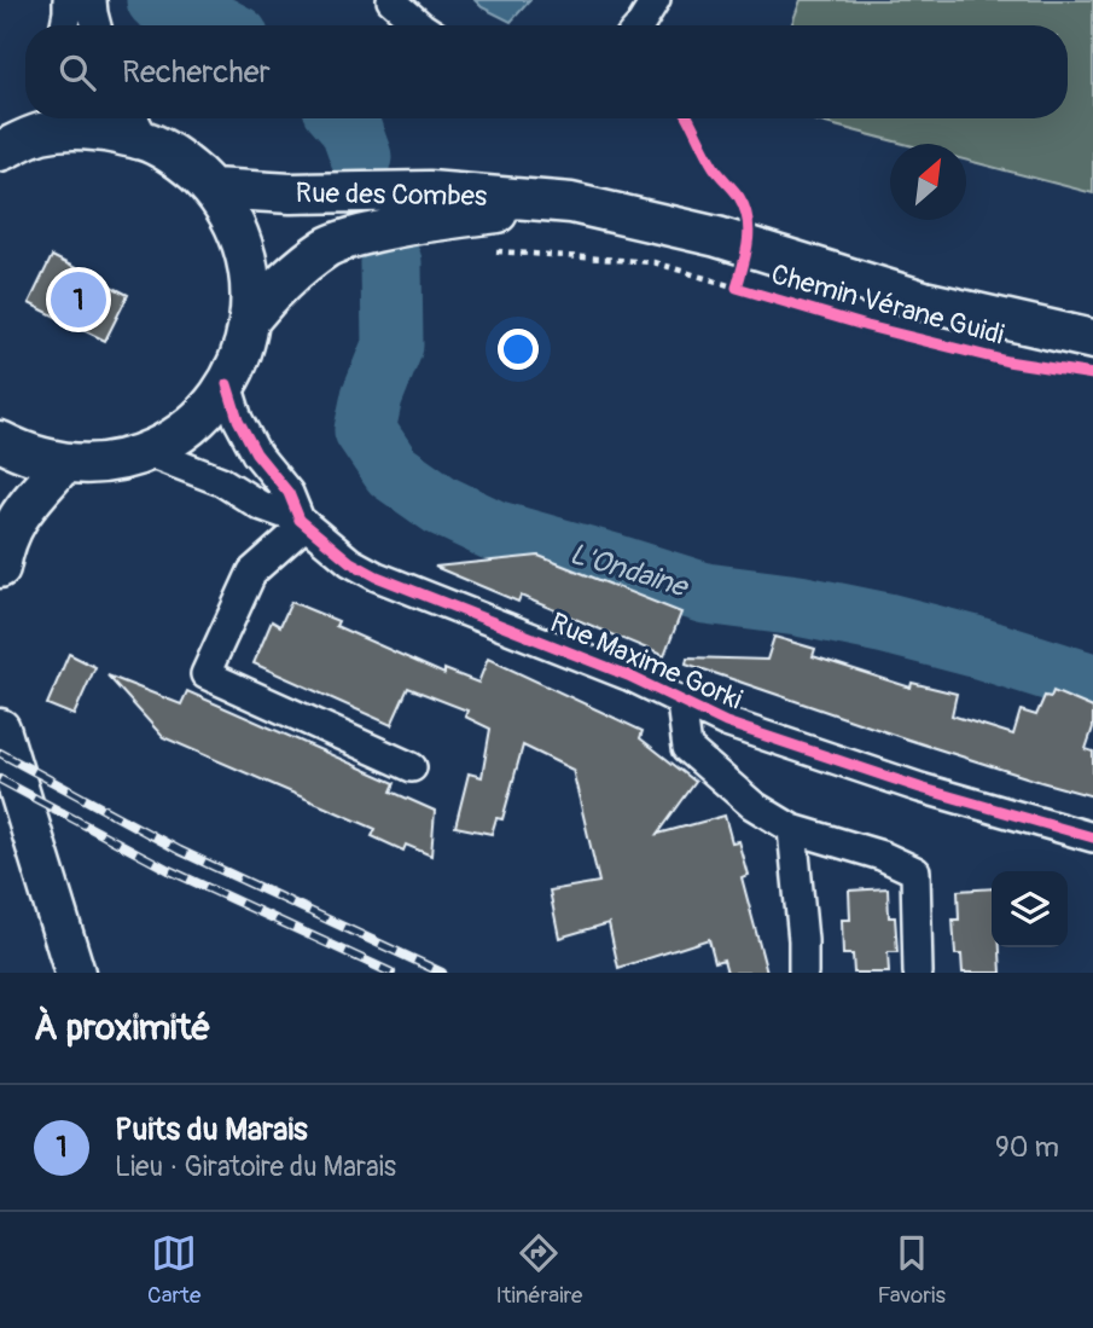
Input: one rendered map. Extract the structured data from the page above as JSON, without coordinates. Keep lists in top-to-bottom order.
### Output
{
  "streets": {
    "main road": ["Rue des Combes"],
    "street": ["Rue Maxime Gorki"],
    "cycle path": ["Chemin Vérane Guidi"]
  },
  "crossings": [
    ["Rue des Combes", "Chemin Vérane Guidi"]
  ],
  "water": ["L'Ondaine"],
  "north": "top right",
  "page": {
    "search": "Rechercher",
    "pins": "1",
    "heading": "À proximité",
    "list": [
      {
        "mark": "1",
        "name": "Puits du Marais",
        "note": "Lieu · Giratoire du Marais",
        "value": "90 m"
      }
    ],
    "nav": ["Carte", "Itinéraire", "Favoris"]
  }
}
